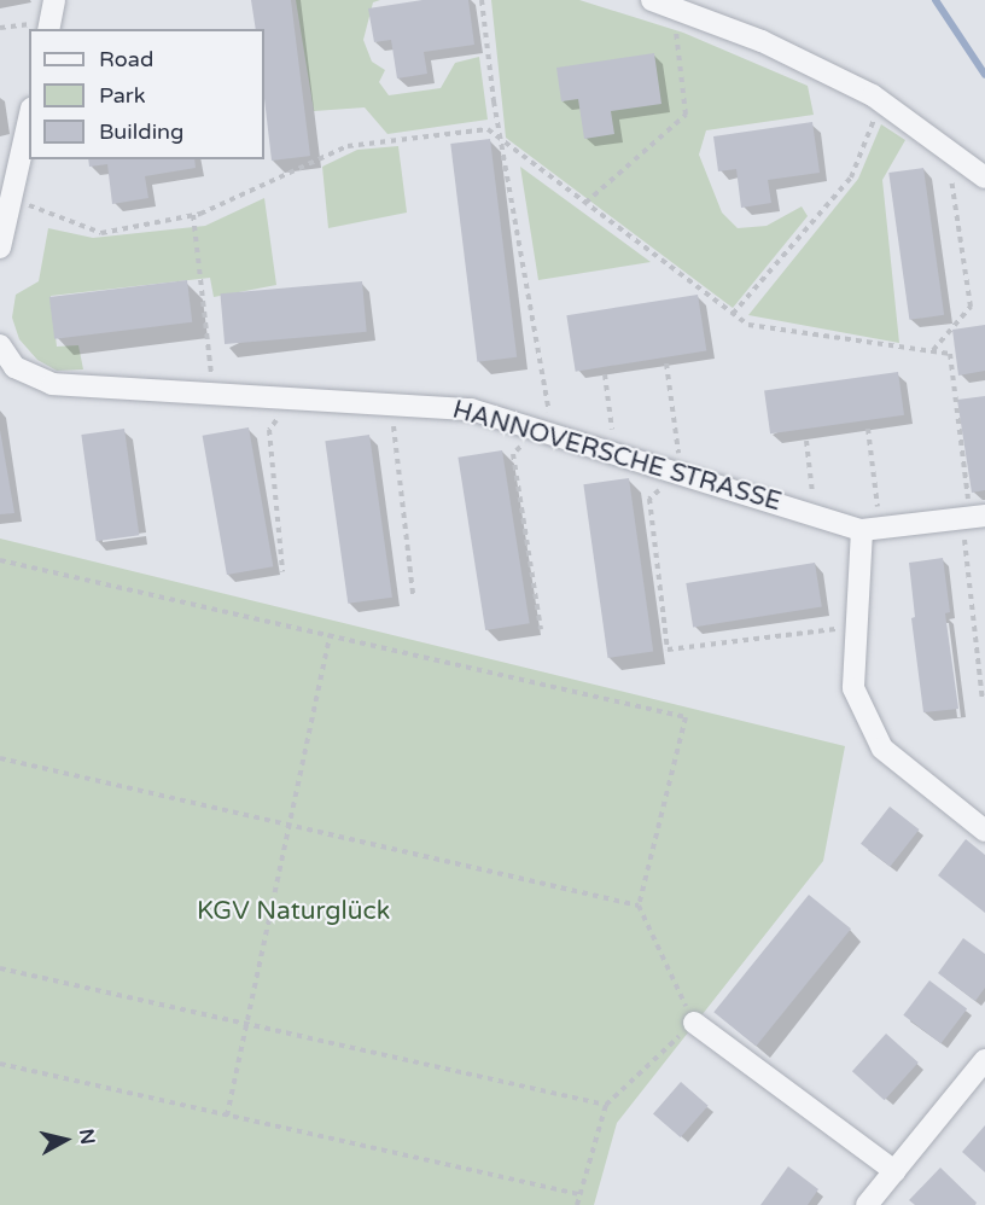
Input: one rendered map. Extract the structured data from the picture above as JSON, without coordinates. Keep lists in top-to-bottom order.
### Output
{
  "streets": {
    "street": ["HANNOVERSCHE STRASSE"]
  },
  "parks": ["KGV Naturglück"],
  "legend": ["Road", "Park", "Building"],
  "north": "right"
}
